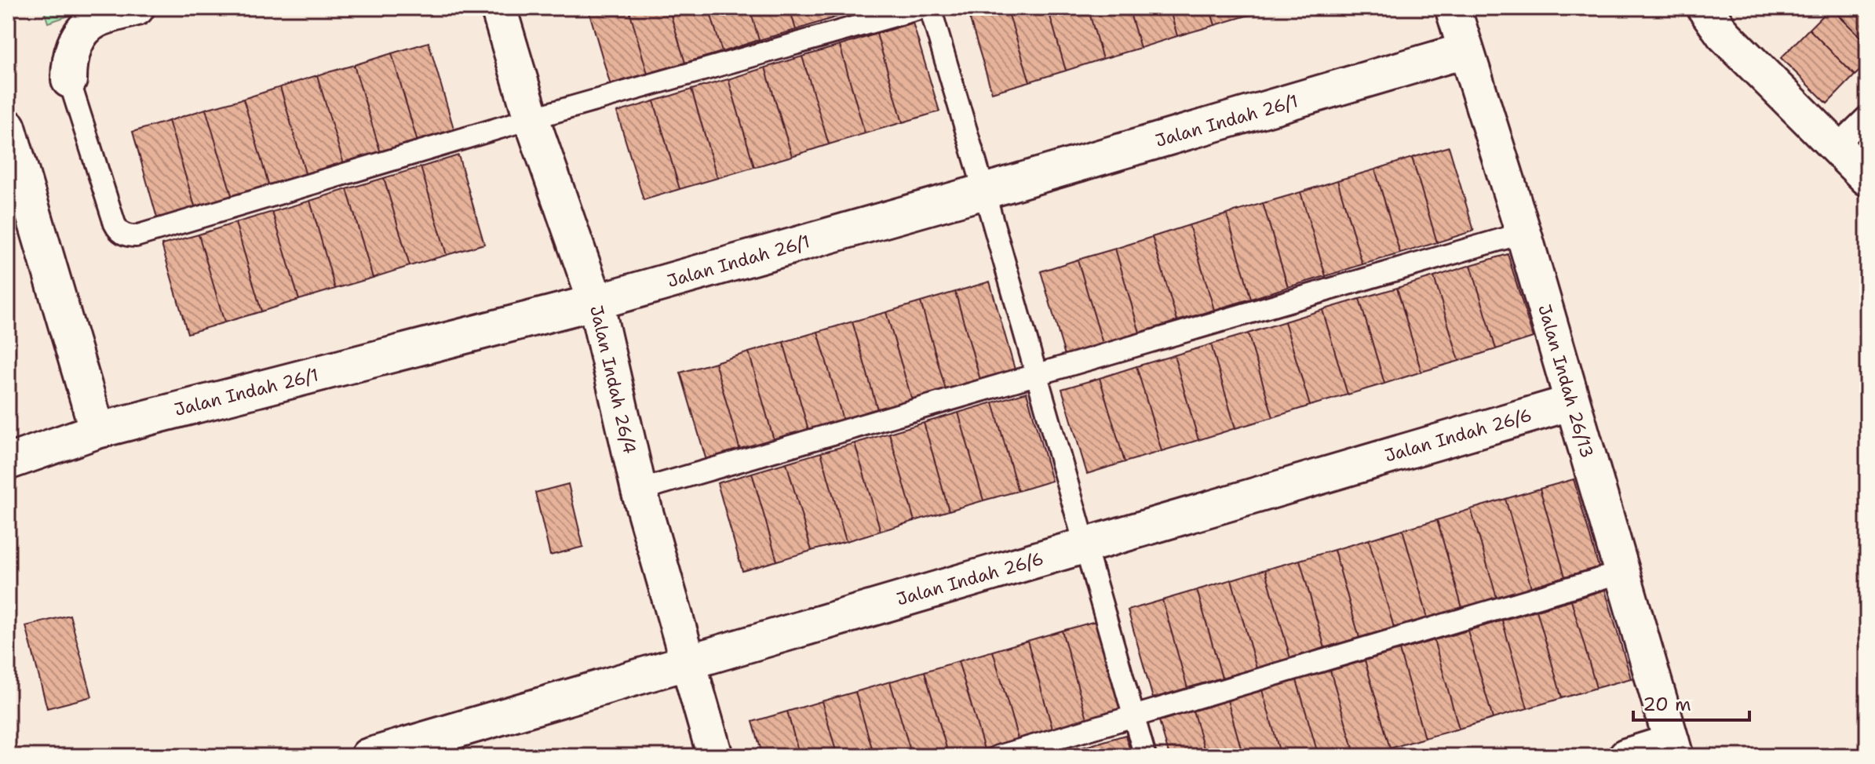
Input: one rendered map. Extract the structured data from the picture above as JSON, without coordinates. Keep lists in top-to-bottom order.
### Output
{
  "streets": {
    "street": [
      "Jalan Indah 26/1",
      "Jalan Indah 26/4",
      "Jalan Indah 26/13",
      "Jalan Indah 26/6"
    ]
  },
  "crossings": [
    ["Jalan Indah 26/1", "Jalan Indah 26/4"],
    ["Jalan Indah 26/1", "Jalan Indah 26/13"],
    ["Jalan Indah 26/4", "Jalan Indah 26/6"],
    ["Jalan Indah 26/13", "Jalan Indah 26/6"]
  ],
  "scale_bar": "20 m"
}
